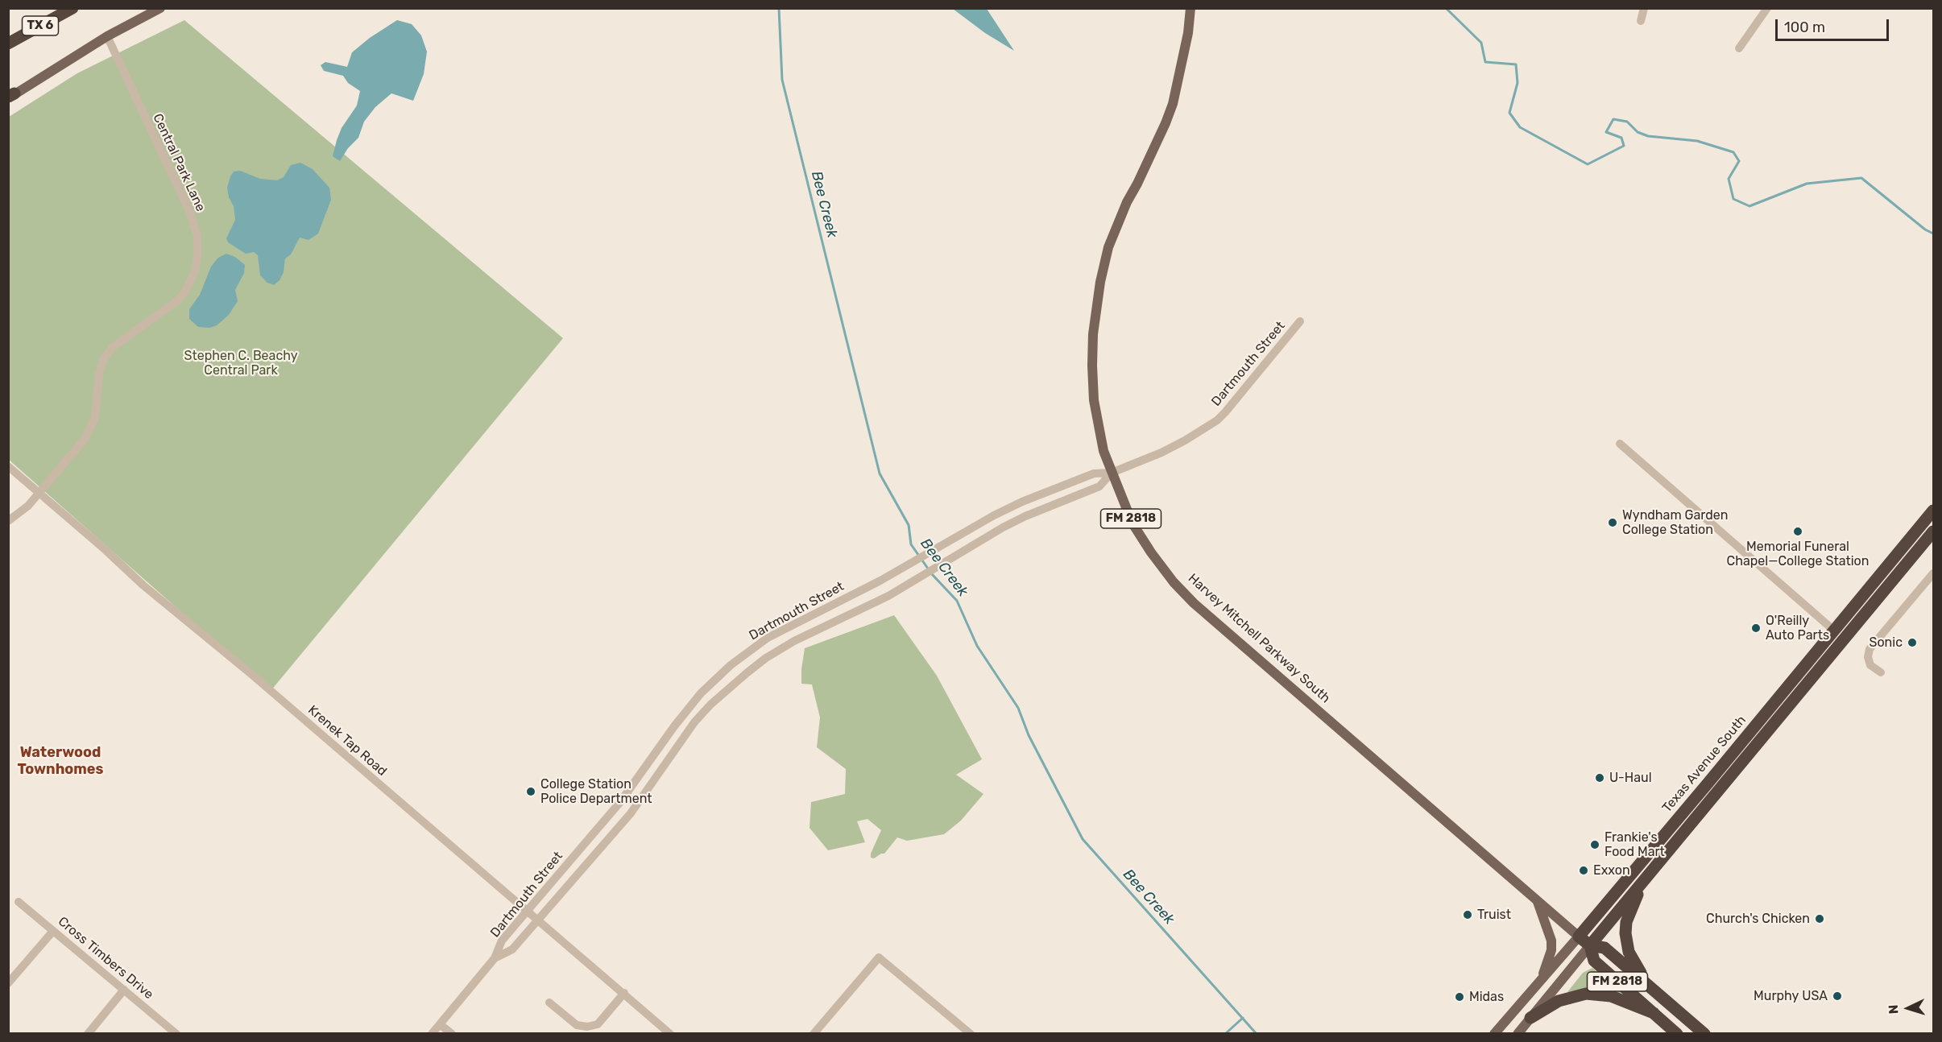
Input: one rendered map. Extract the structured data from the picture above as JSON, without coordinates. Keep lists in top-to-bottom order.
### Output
{
  "streets": {
    "highway": [
      "TX 6",
      "FM 2818",
      "Harvey Mitchell Parkway South",
      "Texas Avenue South"
    ],
    "street": [
      "Central Park Lane",
      "Dartmouth Street",
      "Krenek Tap Road",
      "Cross Timbers Drive"
    ]
  },
  "crossings": [
    ["Central Park Lane", "Krenek Tap Road"],
    ["Dartmouth Street", "Harvey Mitchell Parkway South"],
    ["Dartmouth Street", "Krenek Tap Road"],
    ["Harvey Mitchell Parkway South", "Texas Avenue South"]
  ],
  "districts": ["Waterwood Townhomes"],
  "water": ["Bee Creek"],
  "parks": ["Stephen C. Beachy Central Park"],
  "places": [
    "Wyndham Garden College Station",
    "Memorial Funeral Chapel—College Station",
    "O'Reilly Auto Parts",
    "Sonic",
    "U-Haul",
    "College Station Police Department",
    "Frankie's Food Mart",
    "Exxon",
    "Truist",
    "Church's Chicken",
    "Murphy USA",
    "Midas"
  ],
  "scale_bar": "100 m",
  "north": "left"
}
